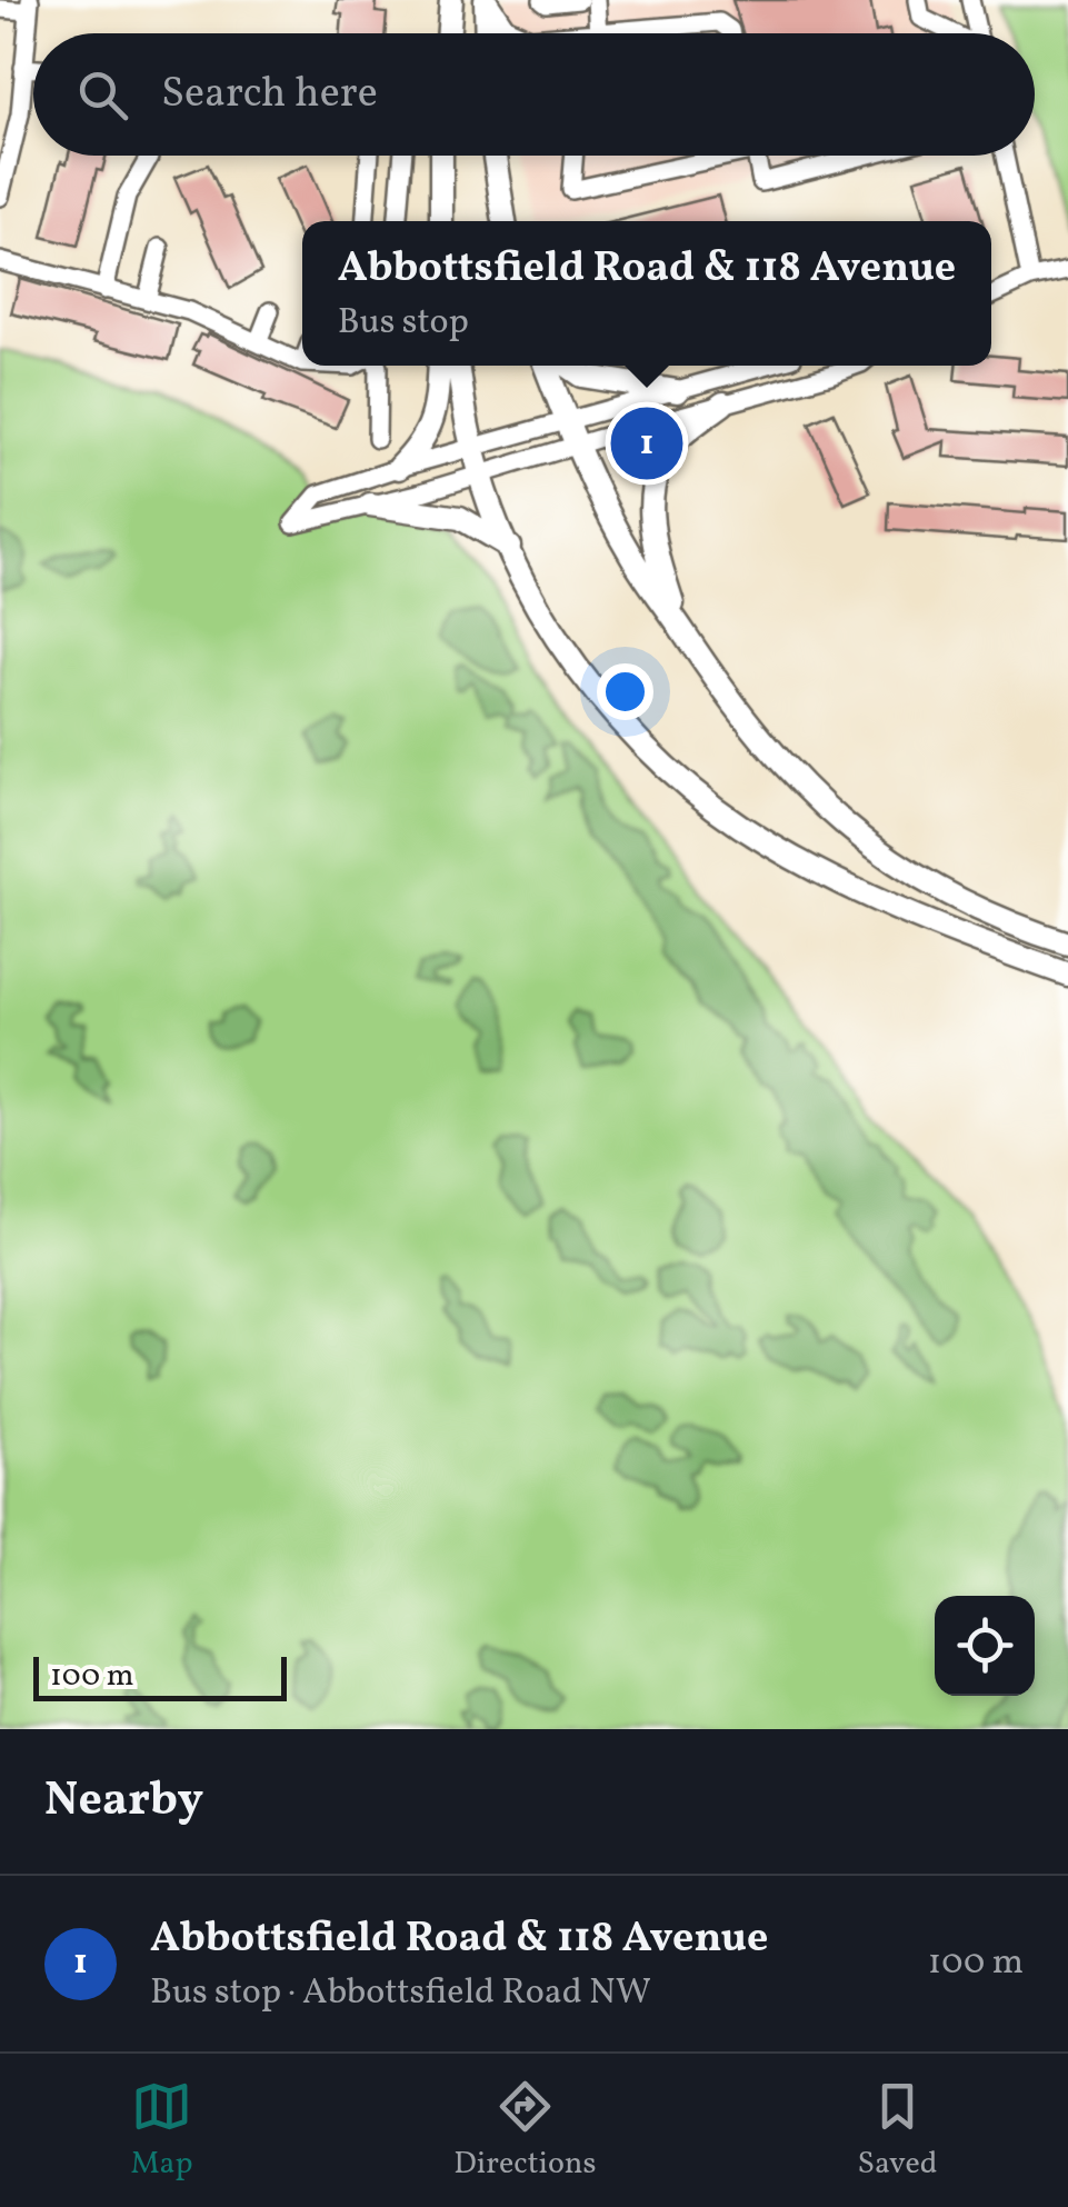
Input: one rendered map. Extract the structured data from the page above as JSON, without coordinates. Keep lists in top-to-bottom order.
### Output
{
  "scale_bar": "100 m",
  "page": {
    "search": "Search here",
    "popup": ["Abbottsfield Road & 118 Avenue", "Bus stop"],
    "pins": "1",
    "scale": "100 m",
    "heading": "Nearby",
    "list": [
      {
        "mark": "1",
        "name": "Abbottsfield Road & 118 Avenue",
        "note": "Bus stop · Abbottsfield Road NW",
        "value": "100 m"
      }
    ],
    "nav": ["Map", "Directions", "Saved"]
  }
}
